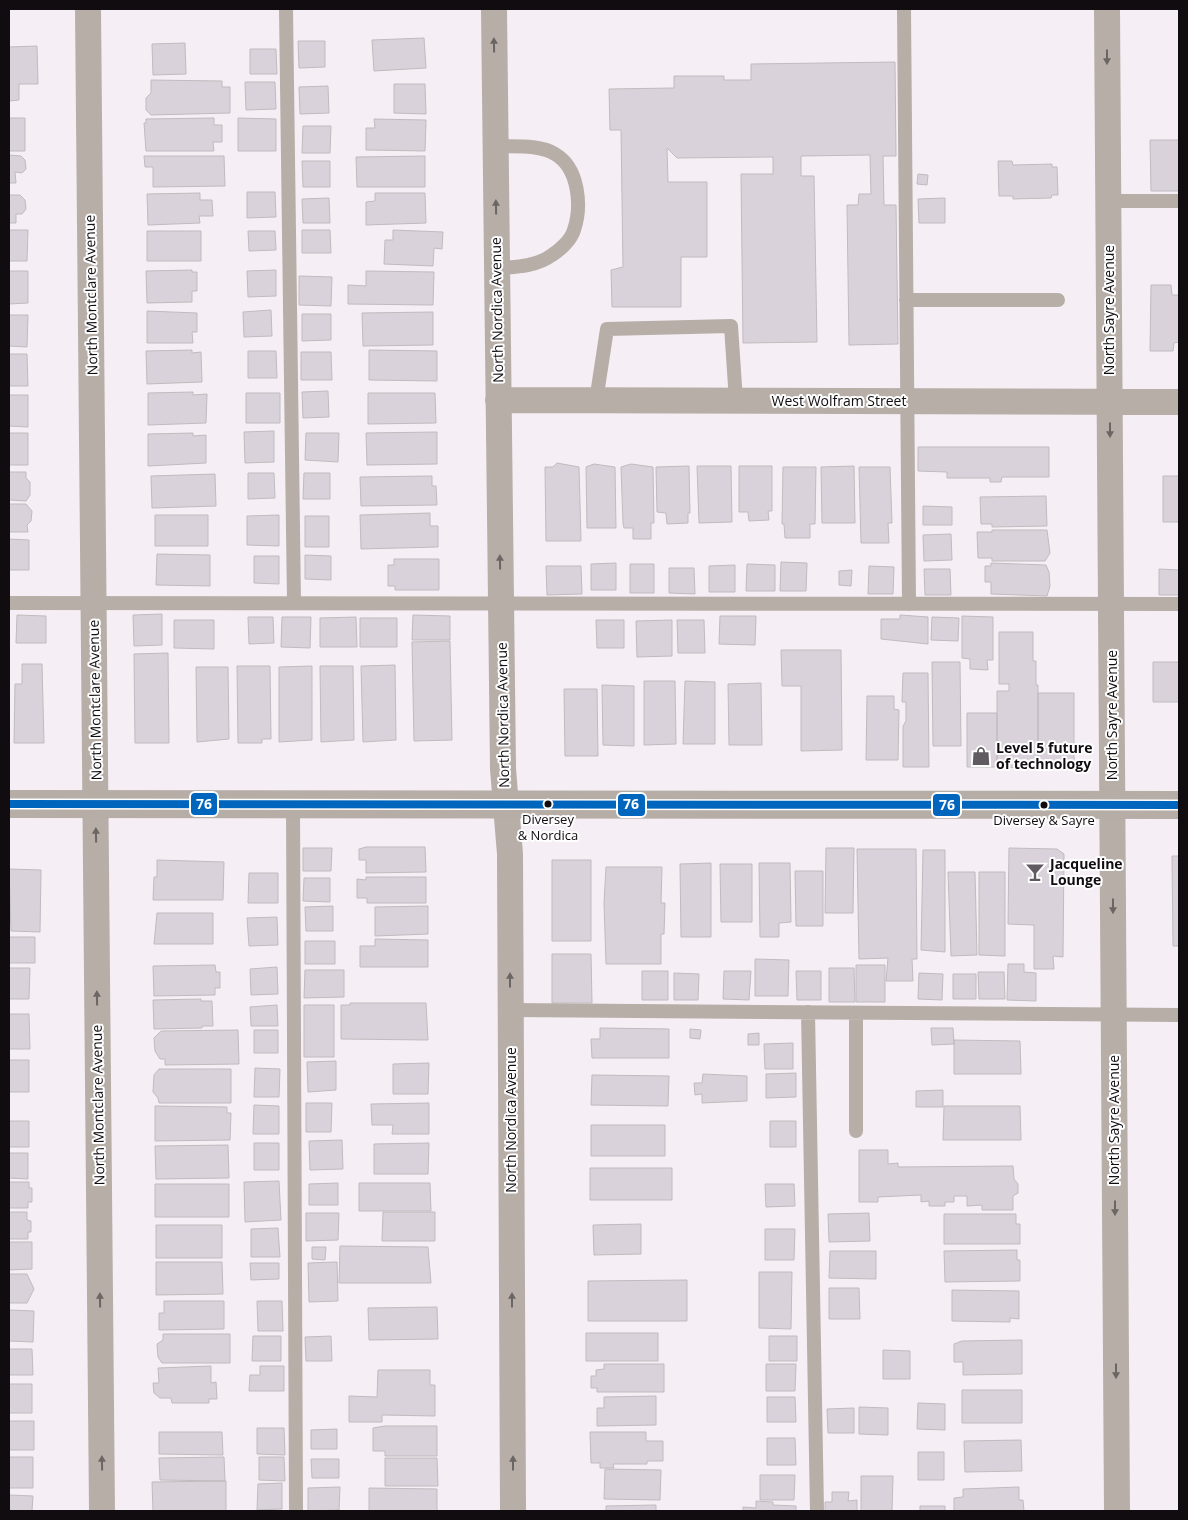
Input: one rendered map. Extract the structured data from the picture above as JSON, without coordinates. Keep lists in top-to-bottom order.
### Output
{
  "streets": {
    "street": [
      "North Montclare Avenue",
      "North Nordica Avenue",
      "North Sayre Avenue",
      "West Wolfram Street"
    ]
  },
  "crossings": [
    ["North Nordica Avenue", "West Wolfram Street"],
    ["North Sayre Avenue", "West Wolfram Street"]
  ],
  "one_way": ["North Montclare Avenue", "North Nordica Avenue", "North Sayre Avenue"],
  "places": {
    "shop": ["Level 5 future of technology"],
    "other": ["Diversey & Nordica", "Diversey & Sayre"],
    "bar": ["Jacqueline Lounge"]
  },
  "lines": ["transit line 76"]
}
